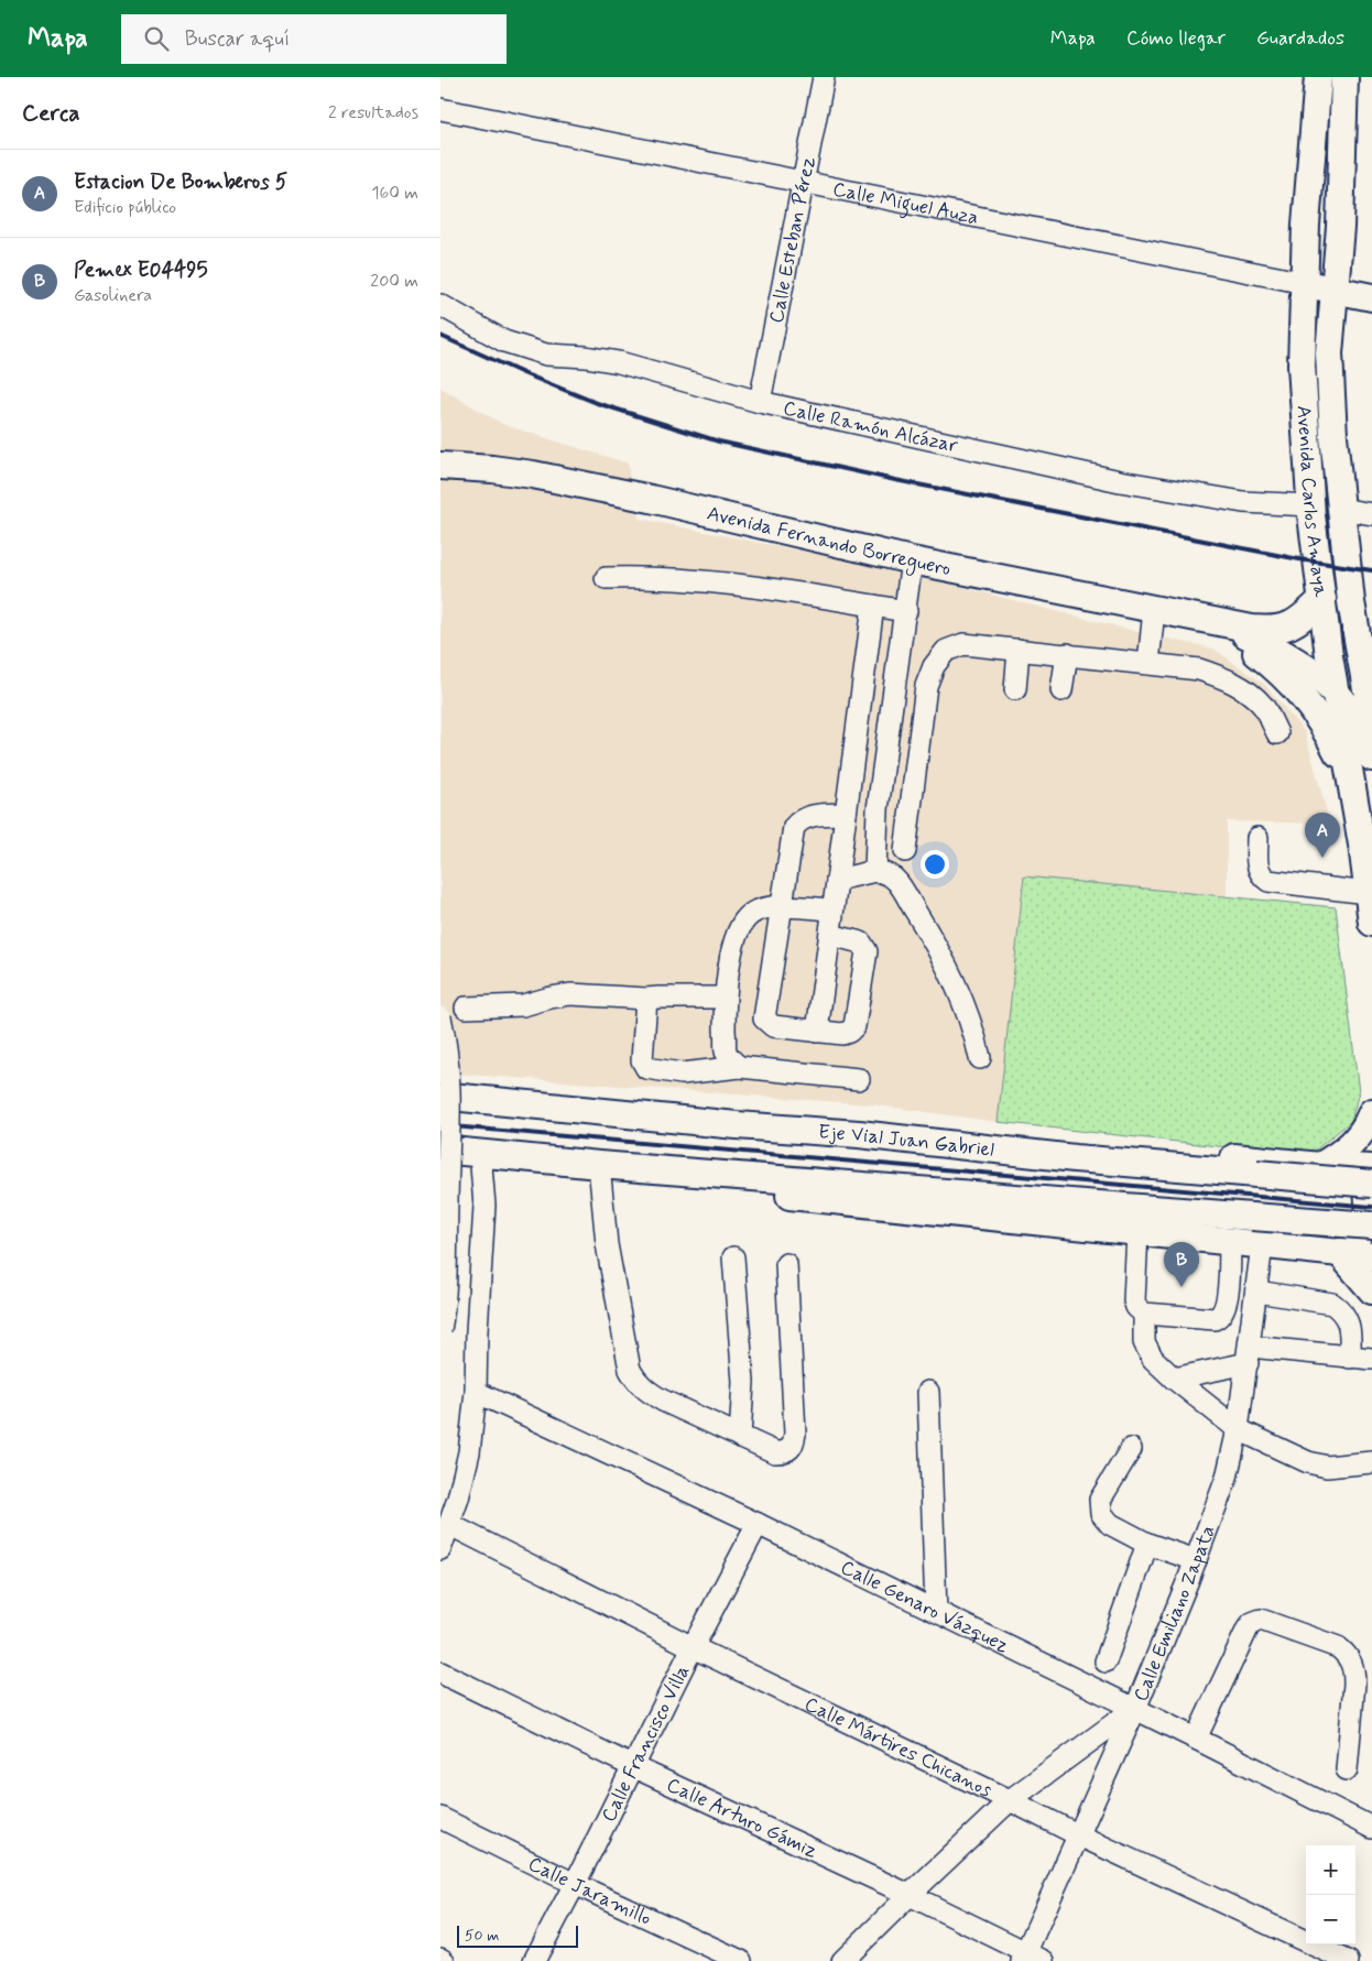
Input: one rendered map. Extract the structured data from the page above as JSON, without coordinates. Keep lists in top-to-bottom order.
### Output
{
  "streets": {
    "main road": [
      "Calle Miguel Auza",
      "Avenida Carlos Amaya",
      "Avenida Fernando Borreguero",
      "Eje Vial Juan Gabriel"
    ],
    "street": [
      "Calle Esteban Pérez",
      "Calle Ramón Alcázar",
      "Calle Genaro Vázquez",
      "Calle Emiliano Zapata",
      "Calle Francisco Villa",
      "Calle Mártires Chicanos",
      "Calle Arturo Gámiz",
      "Calle Jaramillo"
    ]
  },
  "crossings": [
    ["Calle Miguel Auza", "Calle Esteban Pérez"],
    ["Calle Miguel Auza", "Avenida Carlos Amaya"],
    ["Calle Esteban Pérez", "Calle Ramón Alcázar"],
    ["Calle Ramón Alcázar", "Avenida Carlos Amaya"],
    ["Calle Genaro Vázquez", "Calle Emiliano Zapata"],
    ["Calle Genaro Vázquez", "Calle Francisco Villa"],
    ["Calle Emiliano Zapata", "Calle Mártires Chicanos"],
    ["Calle Emiliano Zapata", "Calle Arturo Gámiz"],
    ["Calle Francisco Villa", "Calle Mártires Chicanos"],
    ["Calle Francisco Villa", "Calle Arturo Gámiz"],
    ["Calle Francisco Villa", "Calle Jaramillo"]
  ],
  "scale_bar": "50 m",
  "page": {
    "header": "Mapa",
    "search": "Buscar aquí",
    "nav": ["Mapa", "Cómo llegar", "Guardados"],
    "heading": ["Cerca", "2 resultados"],
    "list": [
      {
        "mark": "A",
        "name": "Estacion De Bomberos 5",
        "note": "Edificio público",
        "value": "160 m"
      },
      {
        "mark": "B",
        "name": "Pemex E04495",
        "note": "Gasolinera",
        "value": "200 m"
      }
    ],
    "pins": ["A", "B"],
    "map_buttons": ["+", "−"],
    "scale": "50 m"
  }
}
